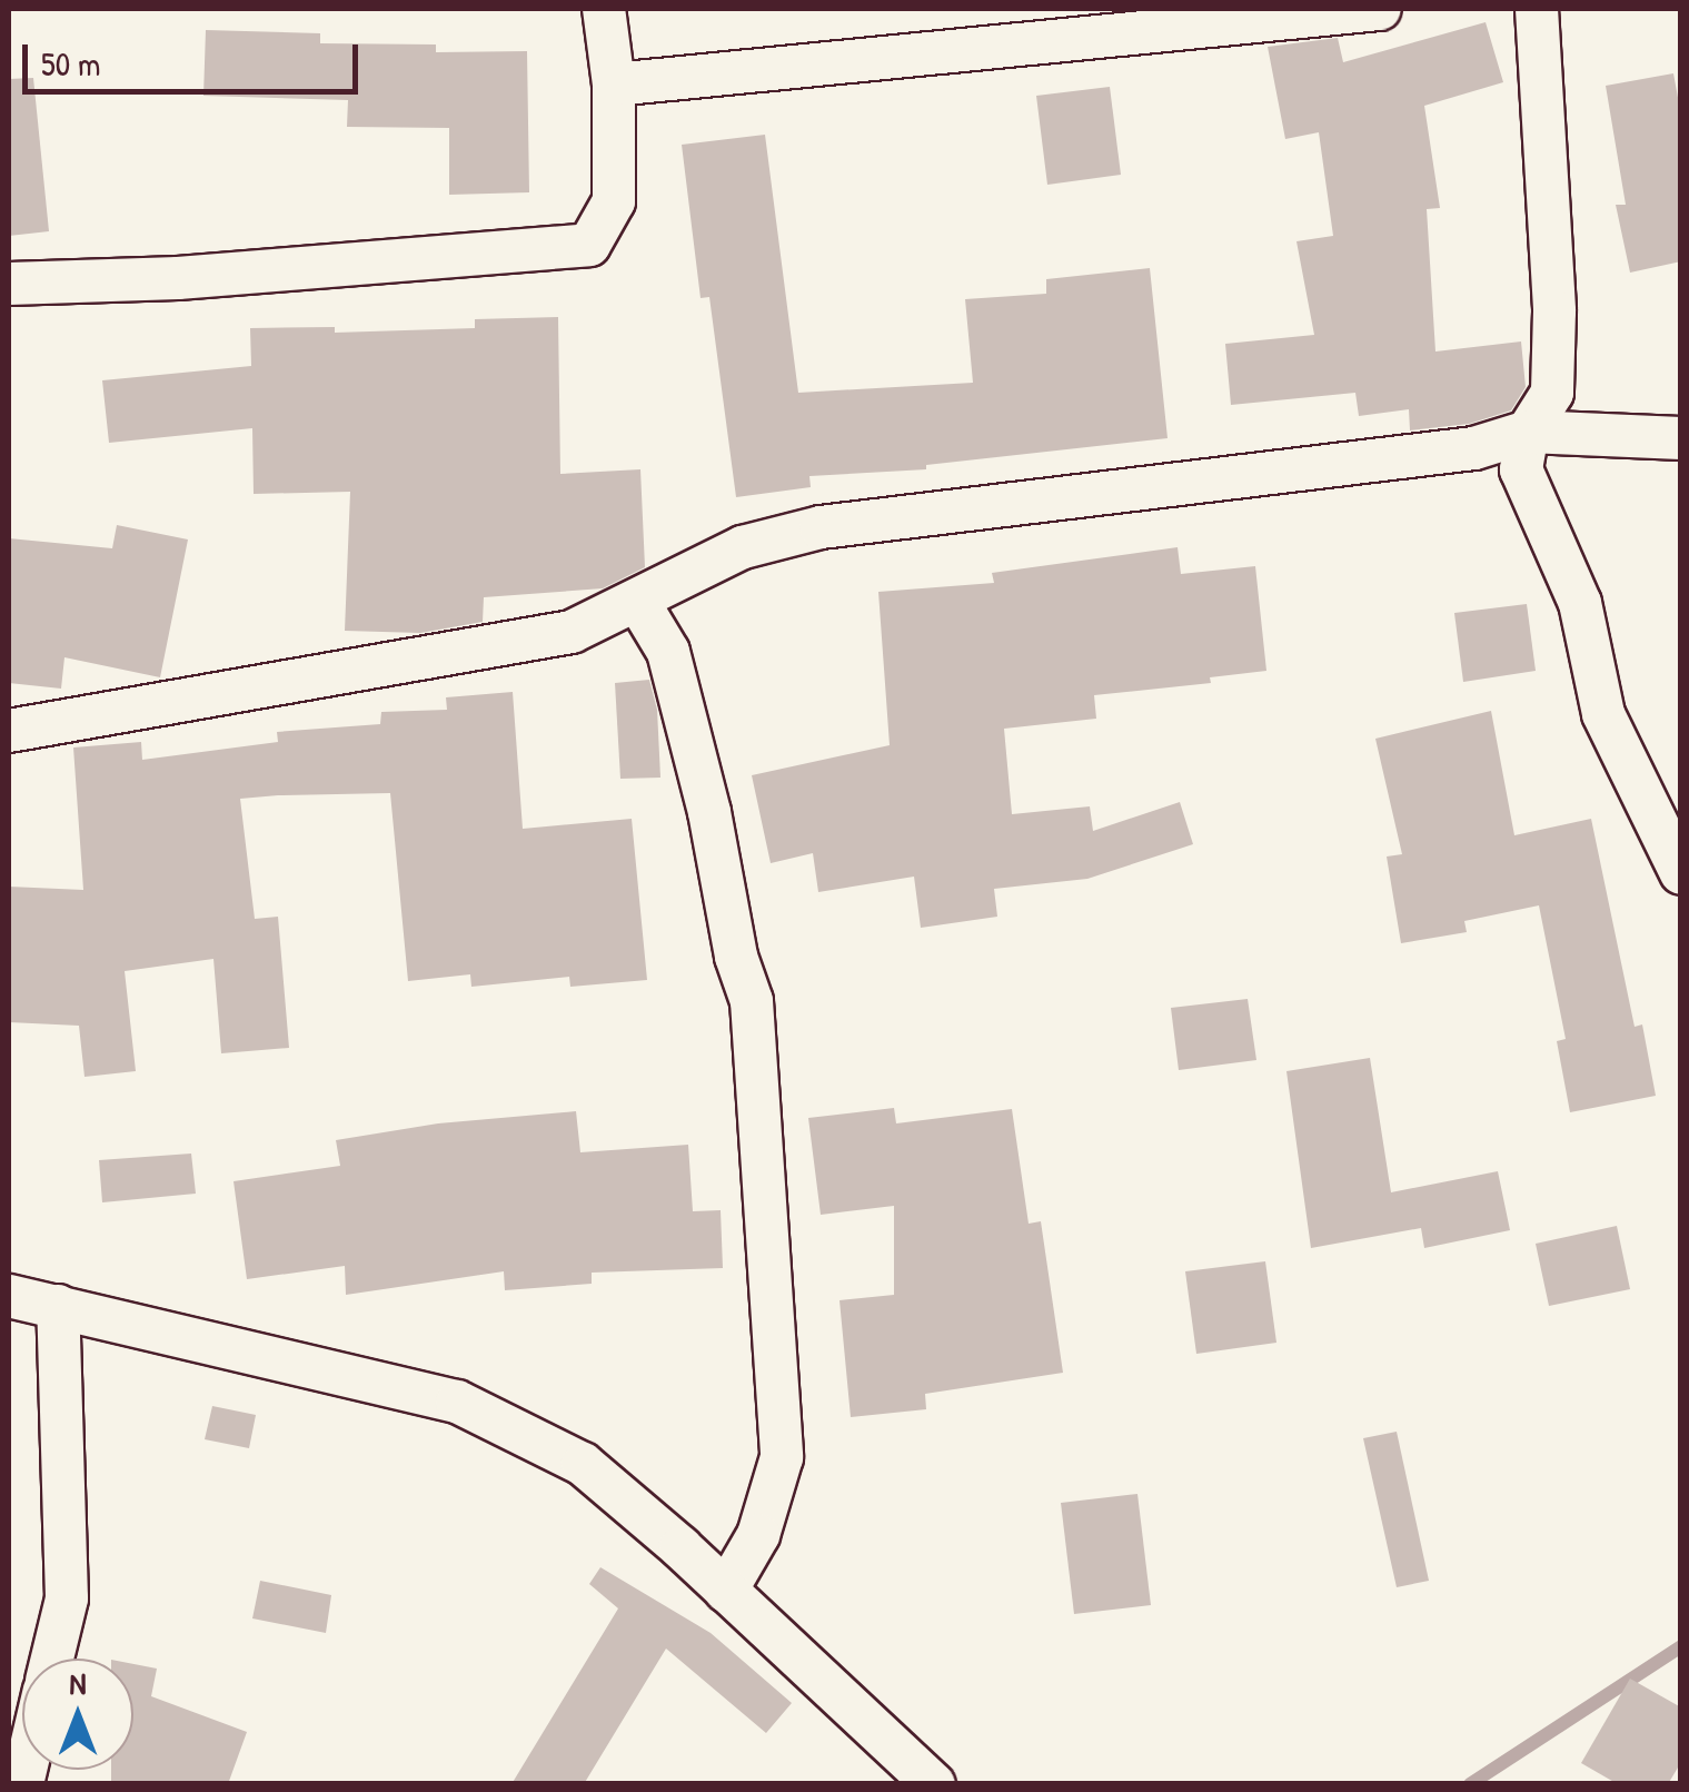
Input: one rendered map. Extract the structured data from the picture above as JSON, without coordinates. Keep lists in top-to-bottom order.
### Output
{
  "scale_bar": "50 m",
  "north": "top"
}
